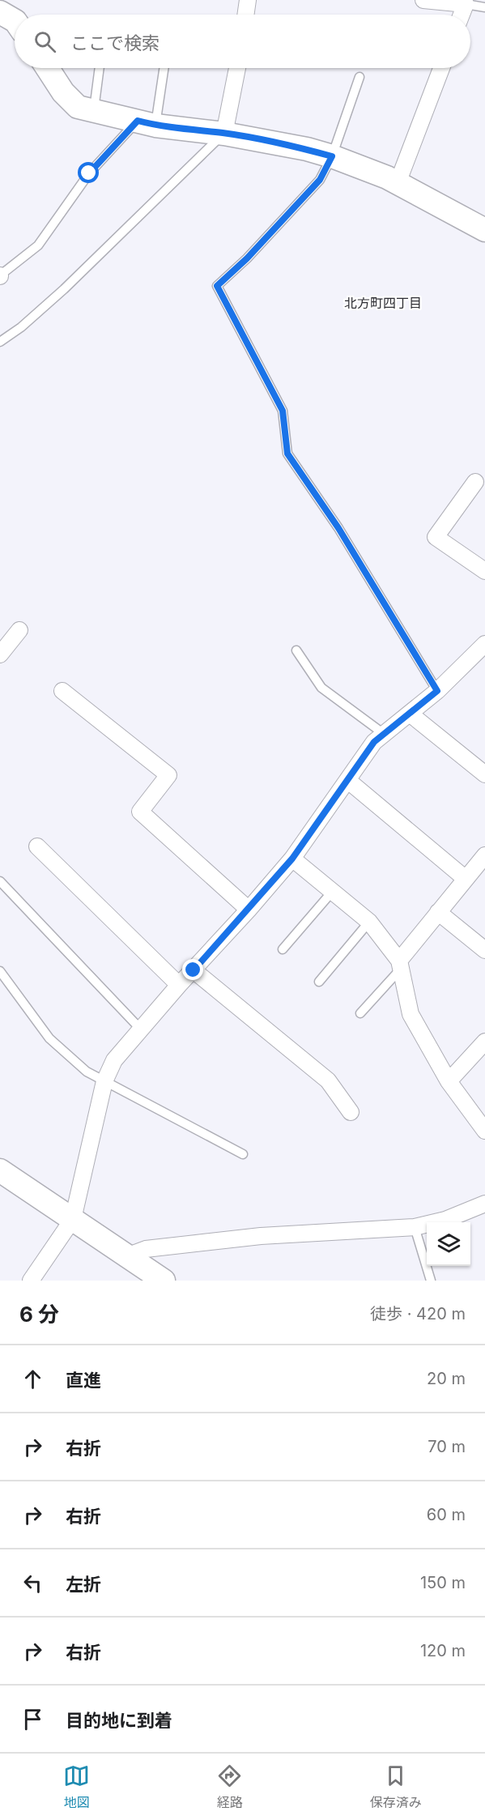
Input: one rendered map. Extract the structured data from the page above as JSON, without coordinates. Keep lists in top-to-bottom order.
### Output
{
  "districts": ["北方町四丁目"],
  "page": {
    "search": "ここで検索",
    "heading": ["6 分", "徒歩 · 420 m"],
    "list": [
      ["直進", "20 m"],
      ["右折", "70 m"],
      ["右折", "60 m"],
      ["左折", "150 m"],
      ["右折", "120 m"],
      "目的地に到着"
    ],
    "nav": ["地図", "経路", "保存済み"]
  }
}
